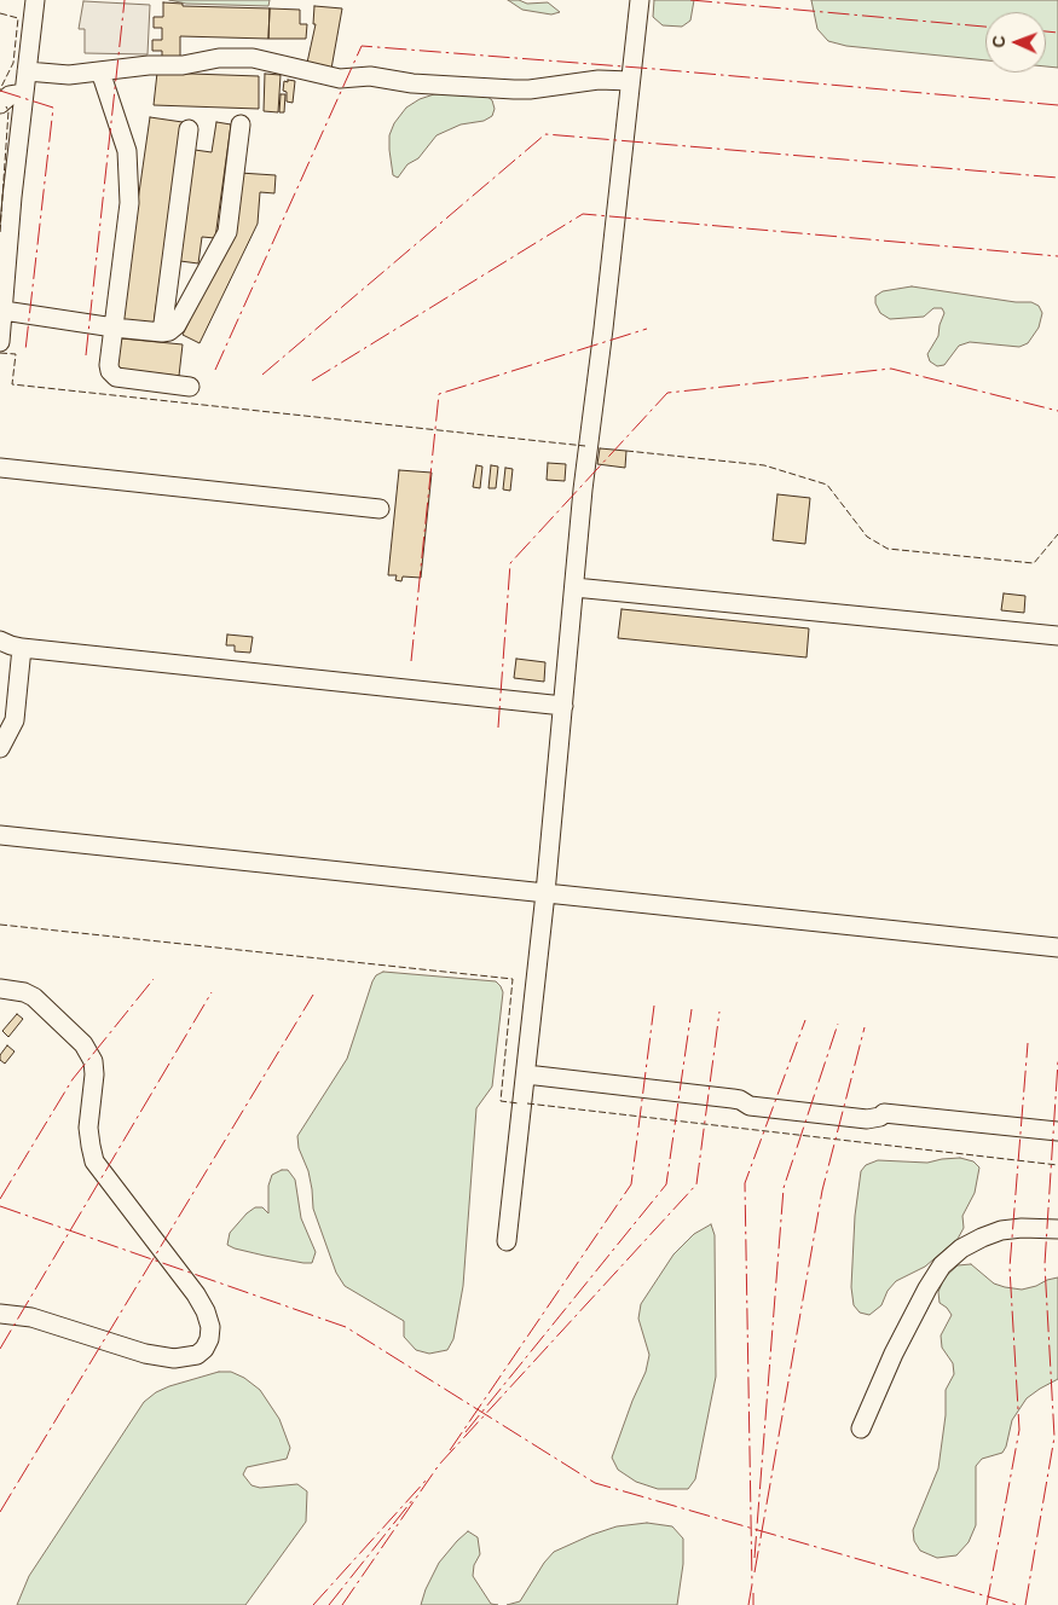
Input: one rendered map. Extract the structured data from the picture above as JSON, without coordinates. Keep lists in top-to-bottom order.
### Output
{
  "north": "left"
}
